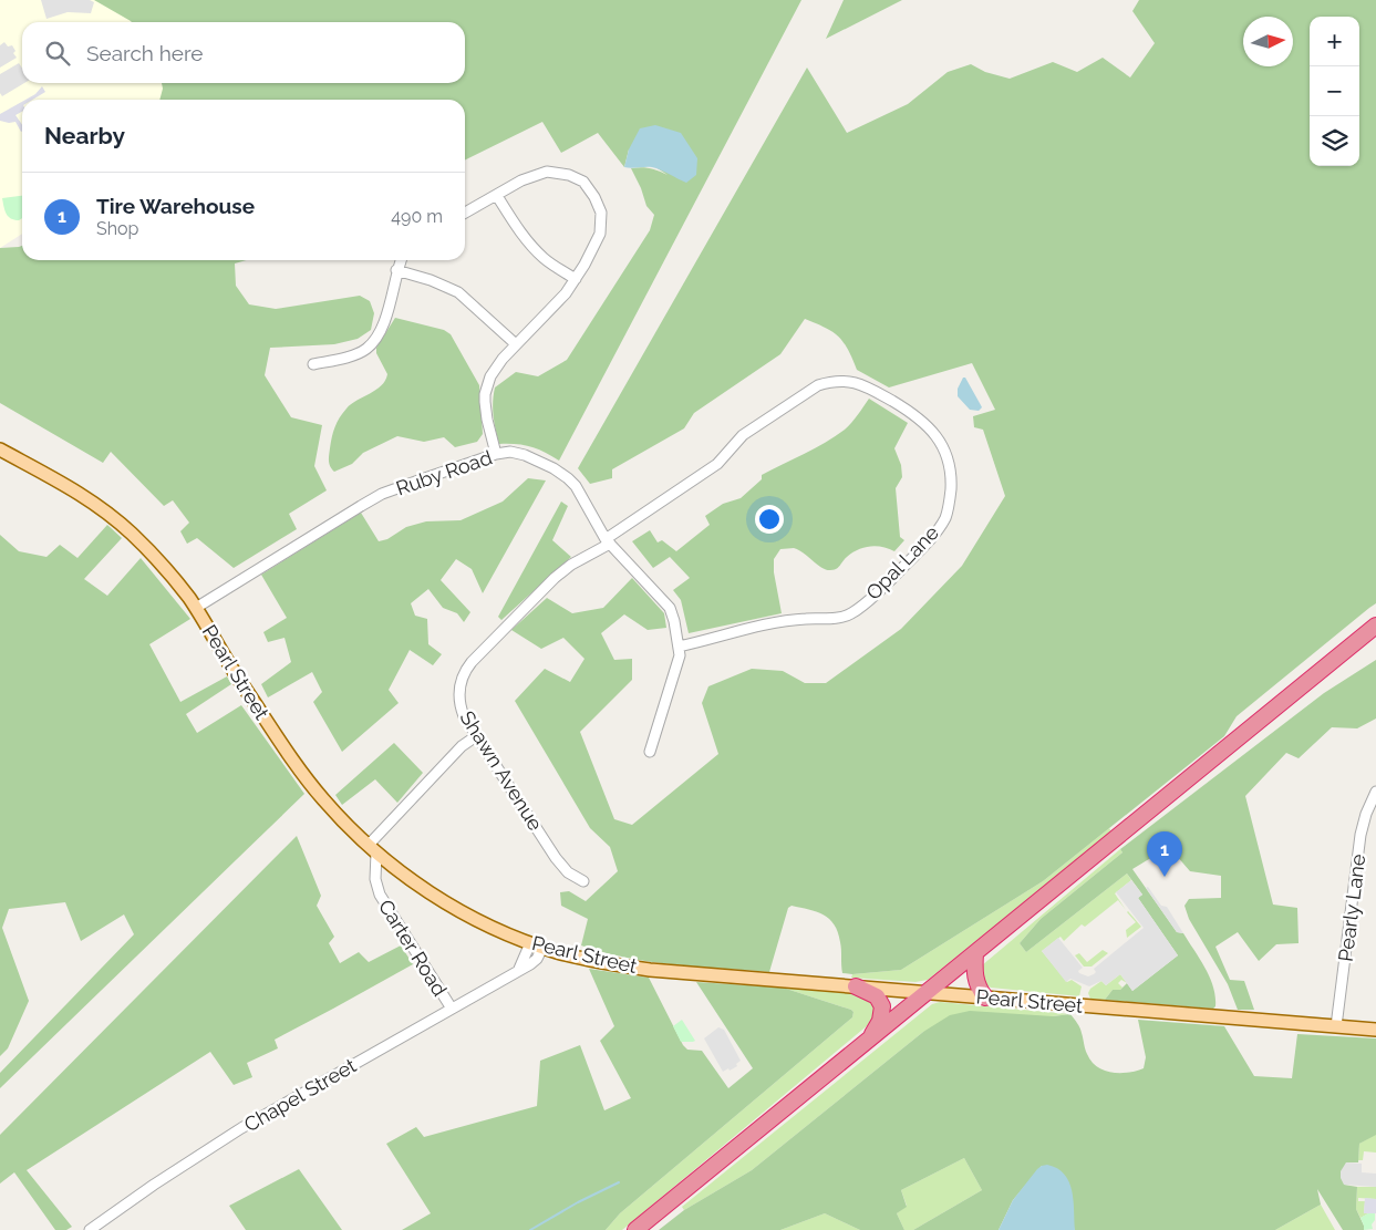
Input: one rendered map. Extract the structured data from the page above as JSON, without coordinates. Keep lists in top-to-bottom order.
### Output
{
  "streets": {
    "main road": ["Pearl Street"],
    "street": [
      "Ruby Road",
      "Opal Lane",
      "Shawn Avenue",
      "Pearly Lane",
      "Carter Road",
      "Chapel Street"
    ]
  },
  "crossings": [
    ["Ruby Road", "Opal Lane"],
    ["Ruby Road", "Pearl Street"],
    ["Ruby Road", "Shawn Avenue"],
    ["Opal Lane", "Shawn Avenue"],
    ["Pearl Street", "Pearly Lane"],
    ["Pearl Street", "Carter Road"],
    ["Pearl Street", "Chapel Street"],
    ["Carter Road", "Chapel Street"]
  ],
  "north": "right",
  "page": {
    "map_buttons": ["+", "−"],
    "search": "Search here",
    "heading": "Nearby",
    "list": [
      {
        "mark": "1",
        "name": "Tire Warehouse",
        "note": "Shop",
        "value": "490 m"
      }
    ],
    "pins": "1"
  }
}
